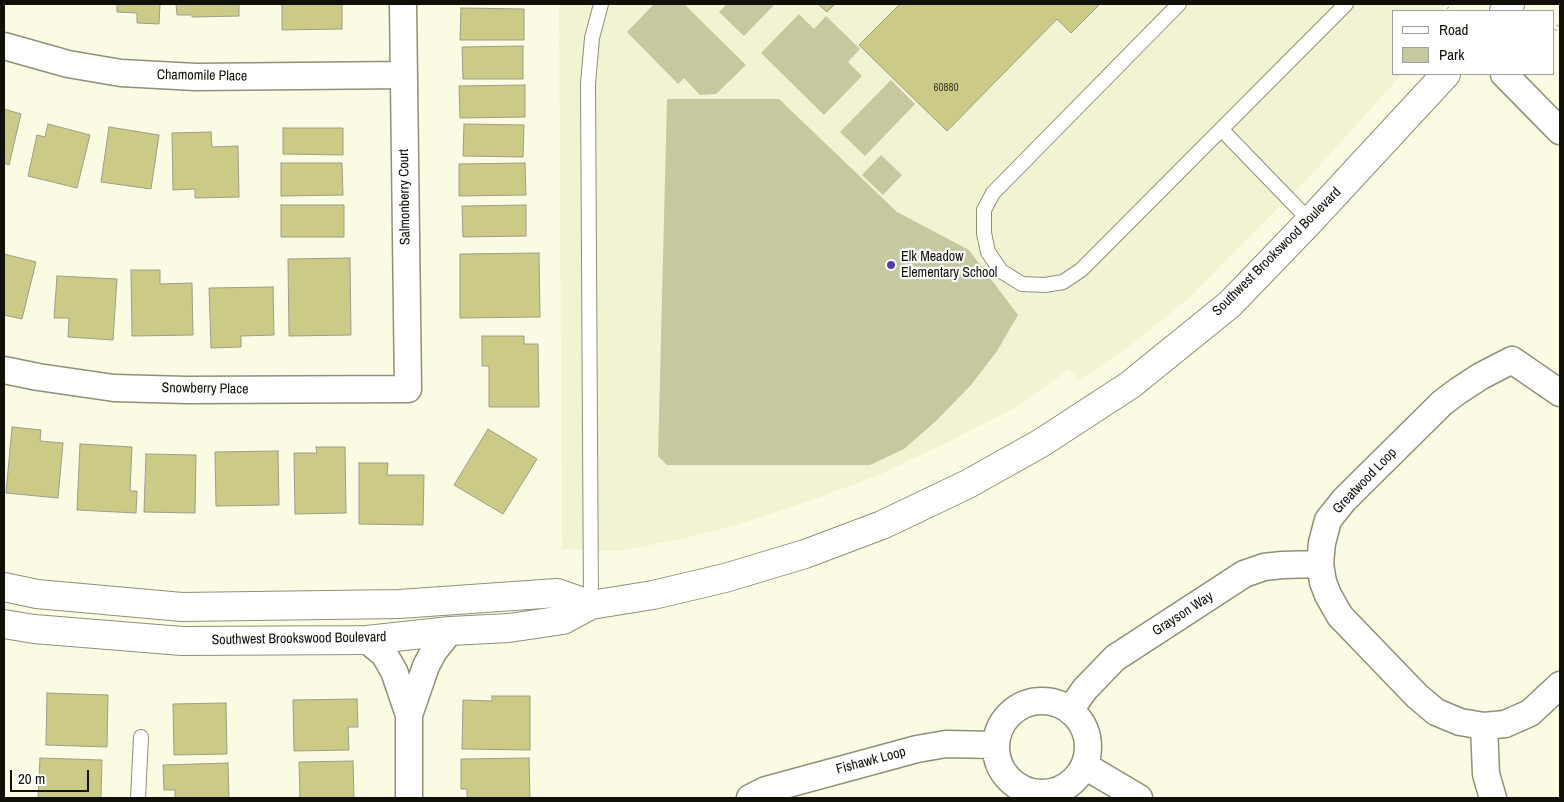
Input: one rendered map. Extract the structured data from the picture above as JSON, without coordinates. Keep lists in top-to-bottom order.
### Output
{
  "streets": {
    "main road": ["Southwest Brookswood Boulevard"],
    "street": [
      "Chamomile Place",
      "Salmonberry Court",
      "Snowberry Place",
      "Greatwood Loop",
      "Grayson Way",
      "Fishawk Loop"
    ]
  },
  "crossings": [
    ["Chamomile Place", "Salmonberry Court"],
    ["Salmonberry Court", "Snowberry Place"],
    ["Greatwood Loop", "Grayson Way"],
    ["Grayson Way", "Fishawk Loop"]
  ],
  "places": ["Elk Meadow Elementary School"],
  "house_numbers": ["60880"],
  "legend": ["Road", "Park"],
  "scale_bar": "20 m"
}
